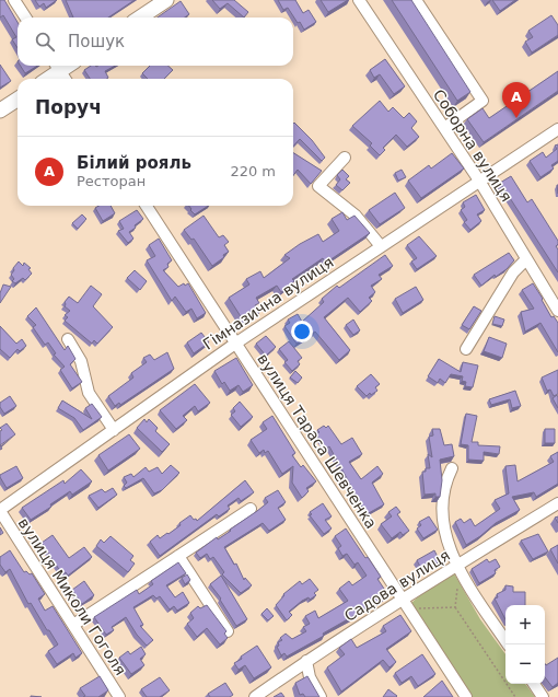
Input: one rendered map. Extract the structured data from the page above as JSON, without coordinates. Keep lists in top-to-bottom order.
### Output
{
  "streets": {
    "street": [
      "Соборна вулиця",
      "Гімназична вулиця",
      "вулиця Тараса Шевченка",
      "Садова вулиця",
      "вулиця Миколи Гоголя"
    ]
  },
  "crossings": [
    ["Соборна вулиця", "Гімназична вулиця"],
    ["Гімназична вулиця", "вулиця Тараса Шевченка"],
    ["Гімназична вулиця", "вулиця Миколи Гоголя"],
    ["вулиця Тараса Шевченка", "Садова вулиця"]
  ],
  "page": {
    "search": "Пошук",
    "heading": "Поруч",
    "pins": "A",
    "list": [
      {
        "mark": "A",
        "name": "Білий рояль",
        "note": "Ресторан",
        "value": "220 m"
      }
    ],
    "map_buttons": ["+", "−"]
  }
}
